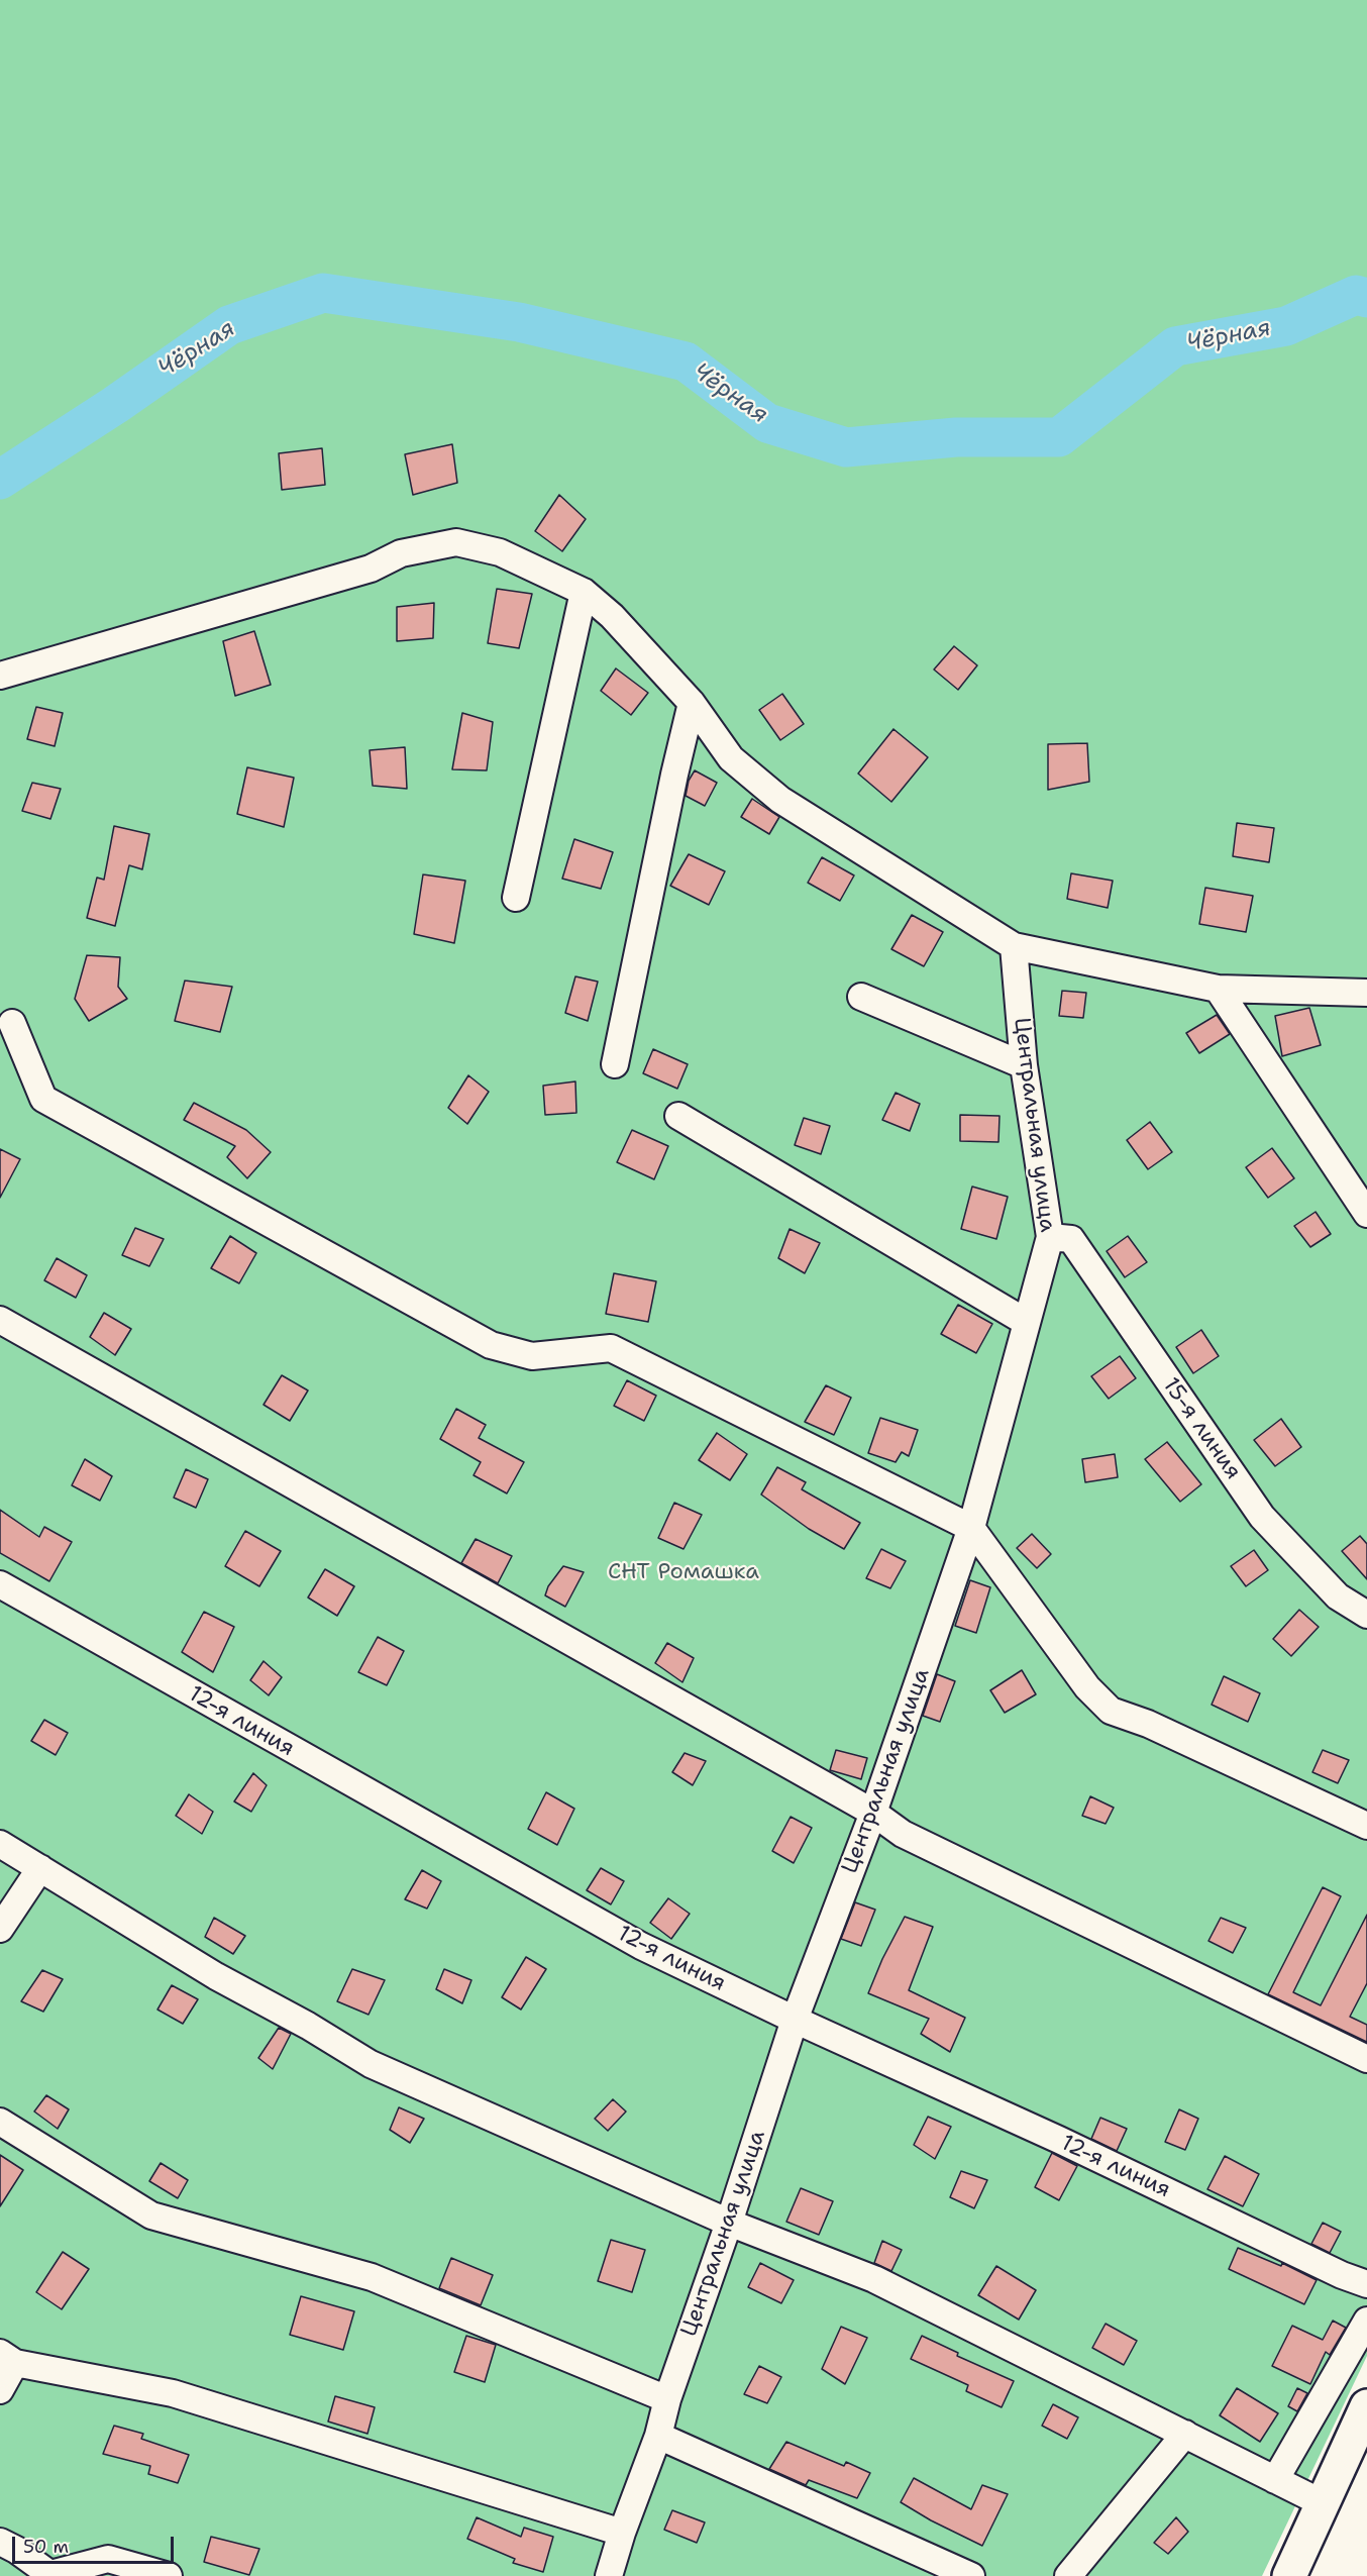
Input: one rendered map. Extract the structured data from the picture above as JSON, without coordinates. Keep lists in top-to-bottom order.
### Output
{
  "streets": {
    "street": ["Центральная улица", "15-я линия", "12-я линия"]
  },
  "crossings": [
    ["Центральная улица", "15-я линия"],
    ["Центральная улица", "12-я линия"]
  ],
  "water": ["Чёрная"],
  "parks": ["СНТ Ромашка"],
  "scale_bar": "50 m"
}
